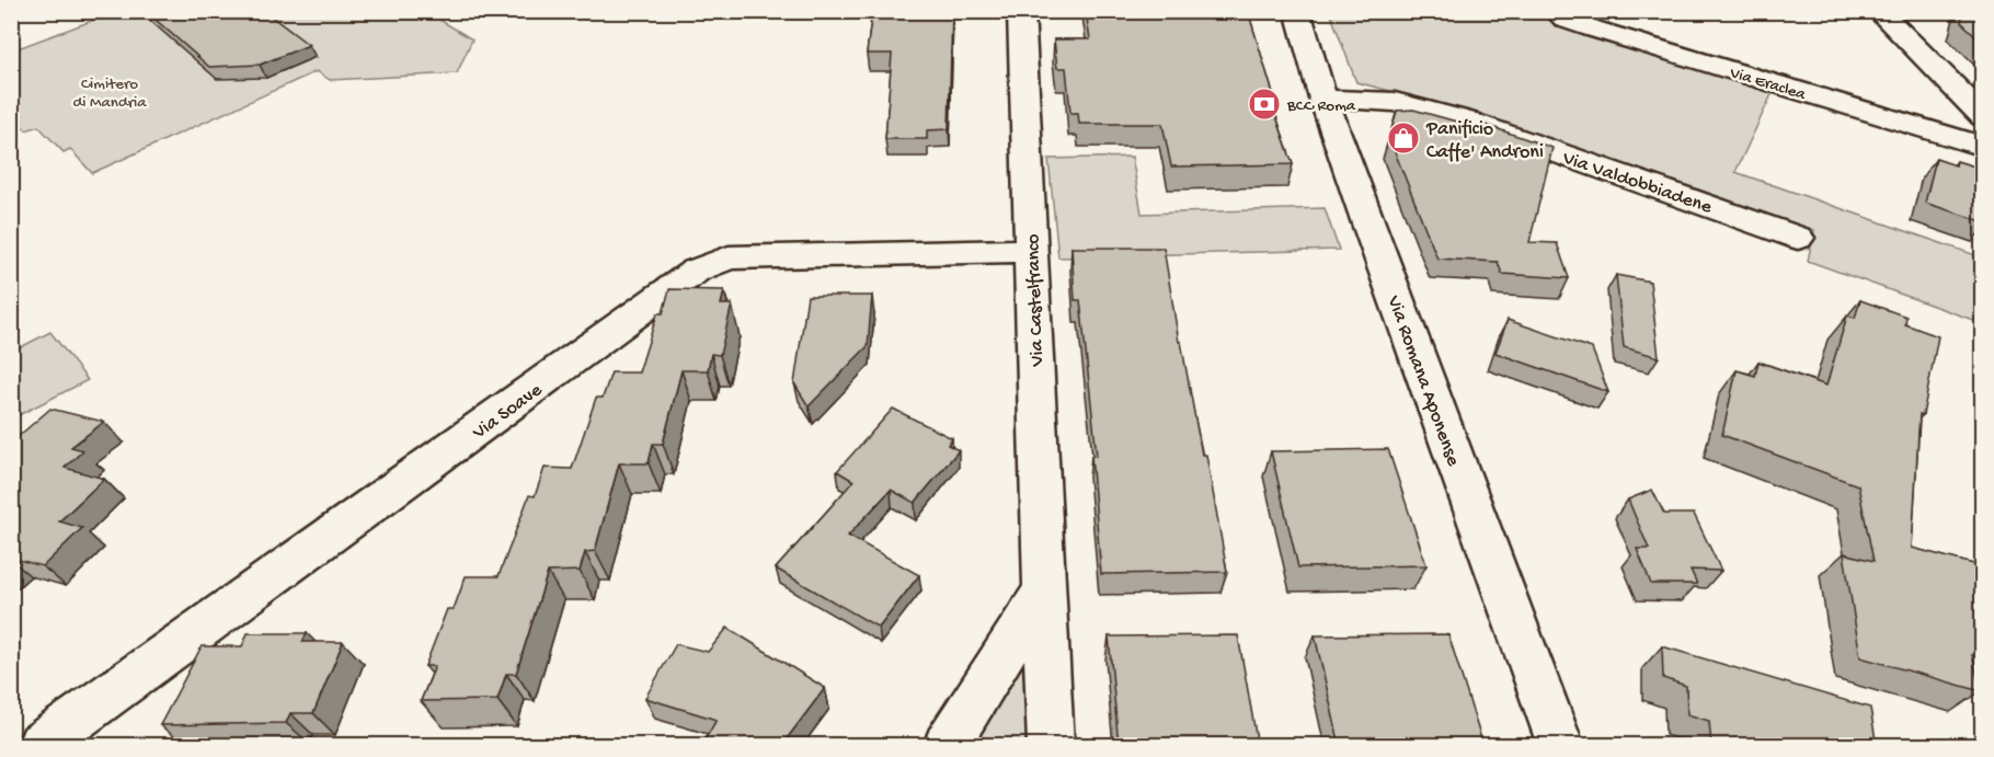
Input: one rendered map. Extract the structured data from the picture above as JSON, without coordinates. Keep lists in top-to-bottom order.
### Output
{
  "streets": {
    "street": [
      "Via Eraclea",
      "Via Valdobbiadene",
      "Via Castelfranco",
      "Via Romana Aponense",
      "Via Soave"
    ]
  },
  "crossings": [
    ["Via Valdobbiadene", "Via Romana Aponense"],
    ["Via Castelfranco", "Via Soave"]
  ],
  "parks": ["Cimitero di Mandria"],
  "places": {
    "bank": ["BCC Roma"],
    "shop": ["Panificio Caffe' Androni"]
  }
}
